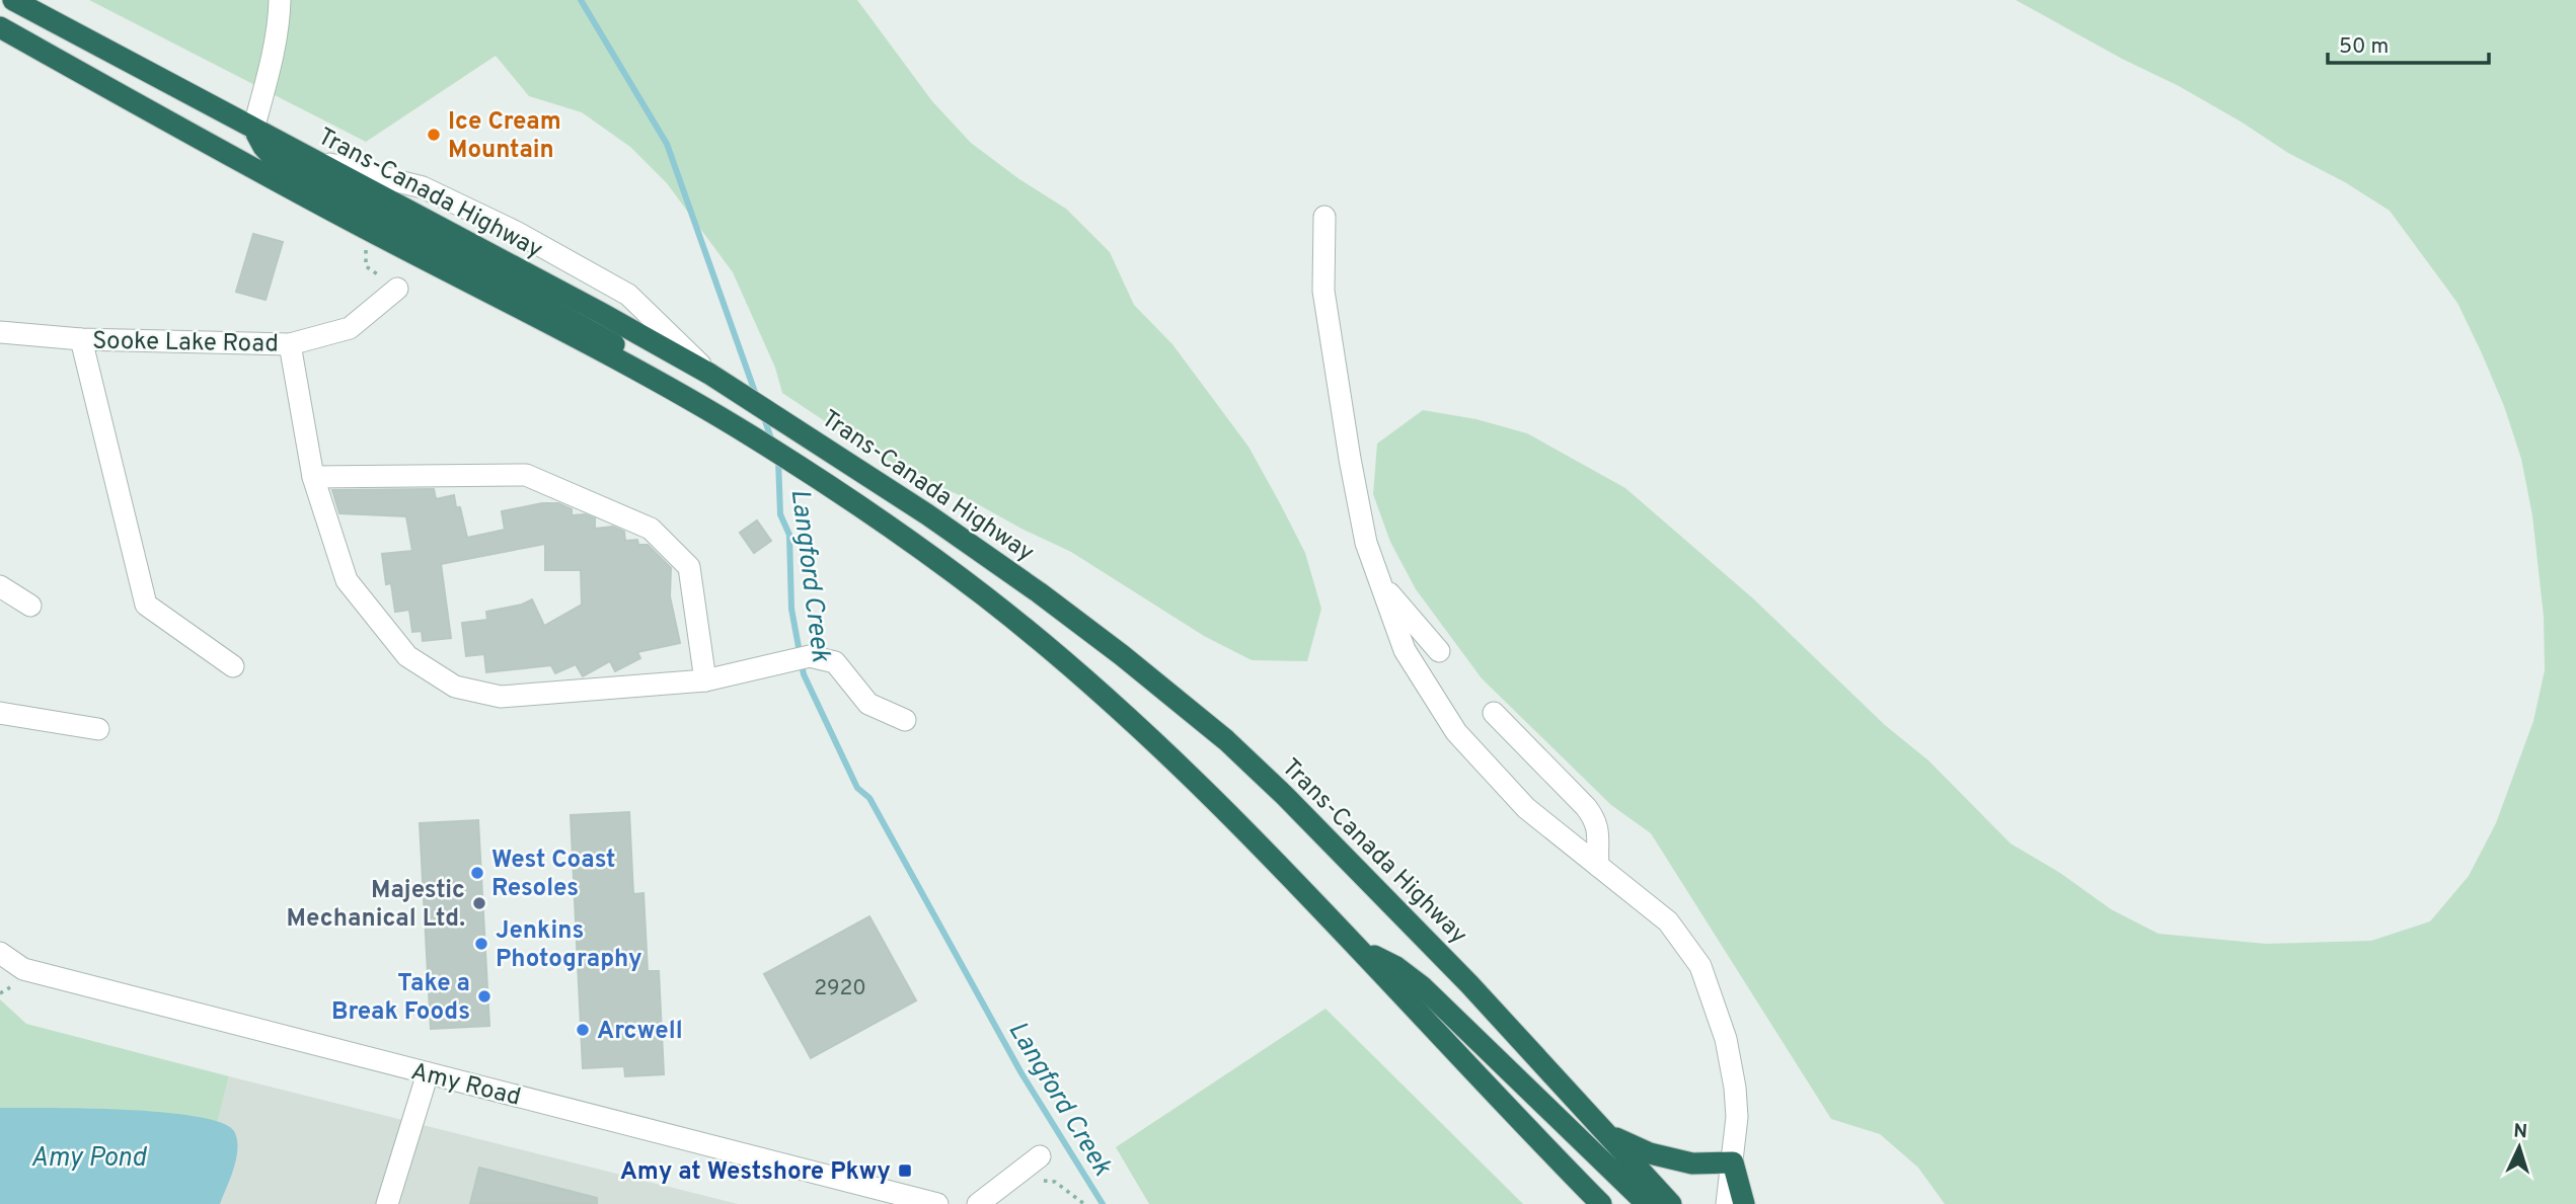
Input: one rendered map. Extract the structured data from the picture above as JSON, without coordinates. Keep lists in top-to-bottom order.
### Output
{
  "streets": {
    "highway": ["Trans-Canada Highway"],
    "street": ["Sooke Lake Road", "Amy Road"]
  },
  "water": ["Langford Creek", "Amy Pond"],
  "places": {
    "other": [
      "Ice Cream Mountain",
      "West Coast Resoles",
      "Majestic Mechanical Ltd.",
      "Jenkins Photography",
      "Take a Break Foods",
      "Arcwell"
    ],
    "transit": ["Amy at Westshore Pkwy"]
  },
  "house_numbers": ["2920"],
  "scale_bar": "50 m",
  "north": "top"
}
